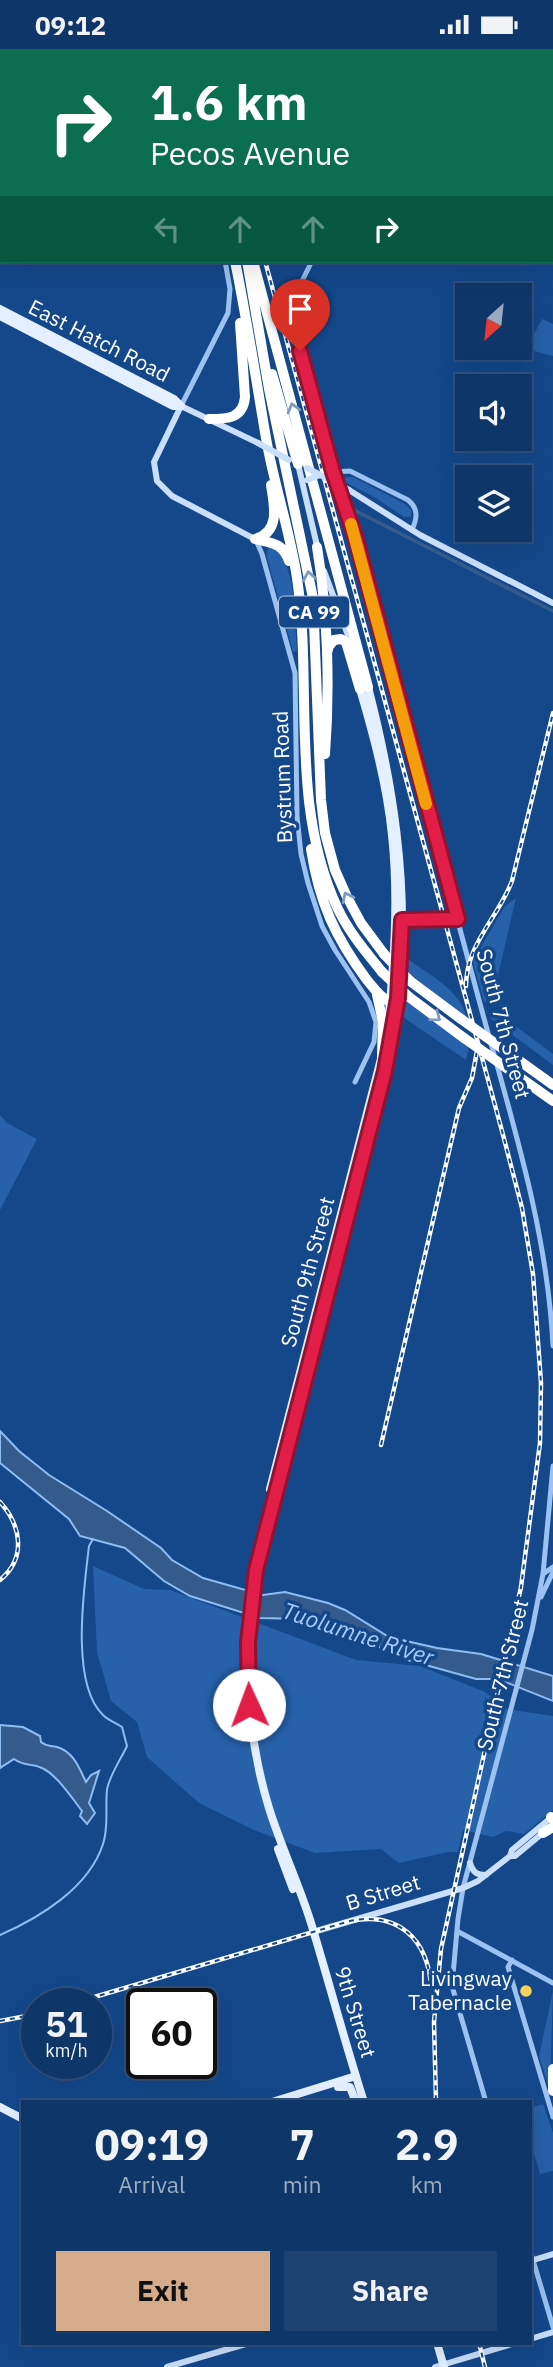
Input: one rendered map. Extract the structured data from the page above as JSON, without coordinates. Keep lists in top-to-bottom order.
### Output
{
  "streets": {
    "highway": ["CA 99"],
    "main road": [
      "East Hatch Road",
      "South 9th Street",
      "B Street",
      "9th Street"
    ],
    "street": ["Bystrum Road", "South 7th Street"]
  },
  "crossings": [
    ["East Hatch Road", "CA 99"],
    ["CA 99", "South 9th Street"],
    ["South 7th Street", "B Street"],
    ["South 9th Street", "9th Street"],
    ["B Street", "9th Street"]
  ],
  "water": ["Tuolumne River"],
  "places": ["Livingway Tabernacle"],
  "north": "bottom left",
  "page": {
    "status": "09:12",
    "turn": ["1.6 km", "Pecos Avenue"],
    "speed": "51 km/h",
    "limit": "60",
    "eta": [
      "09:19",
      "Arrival",
      "7",
      "min",
      "2.9",
      "km"
    ],
    "buttons": ["Exit", "Share"]
  }
}
